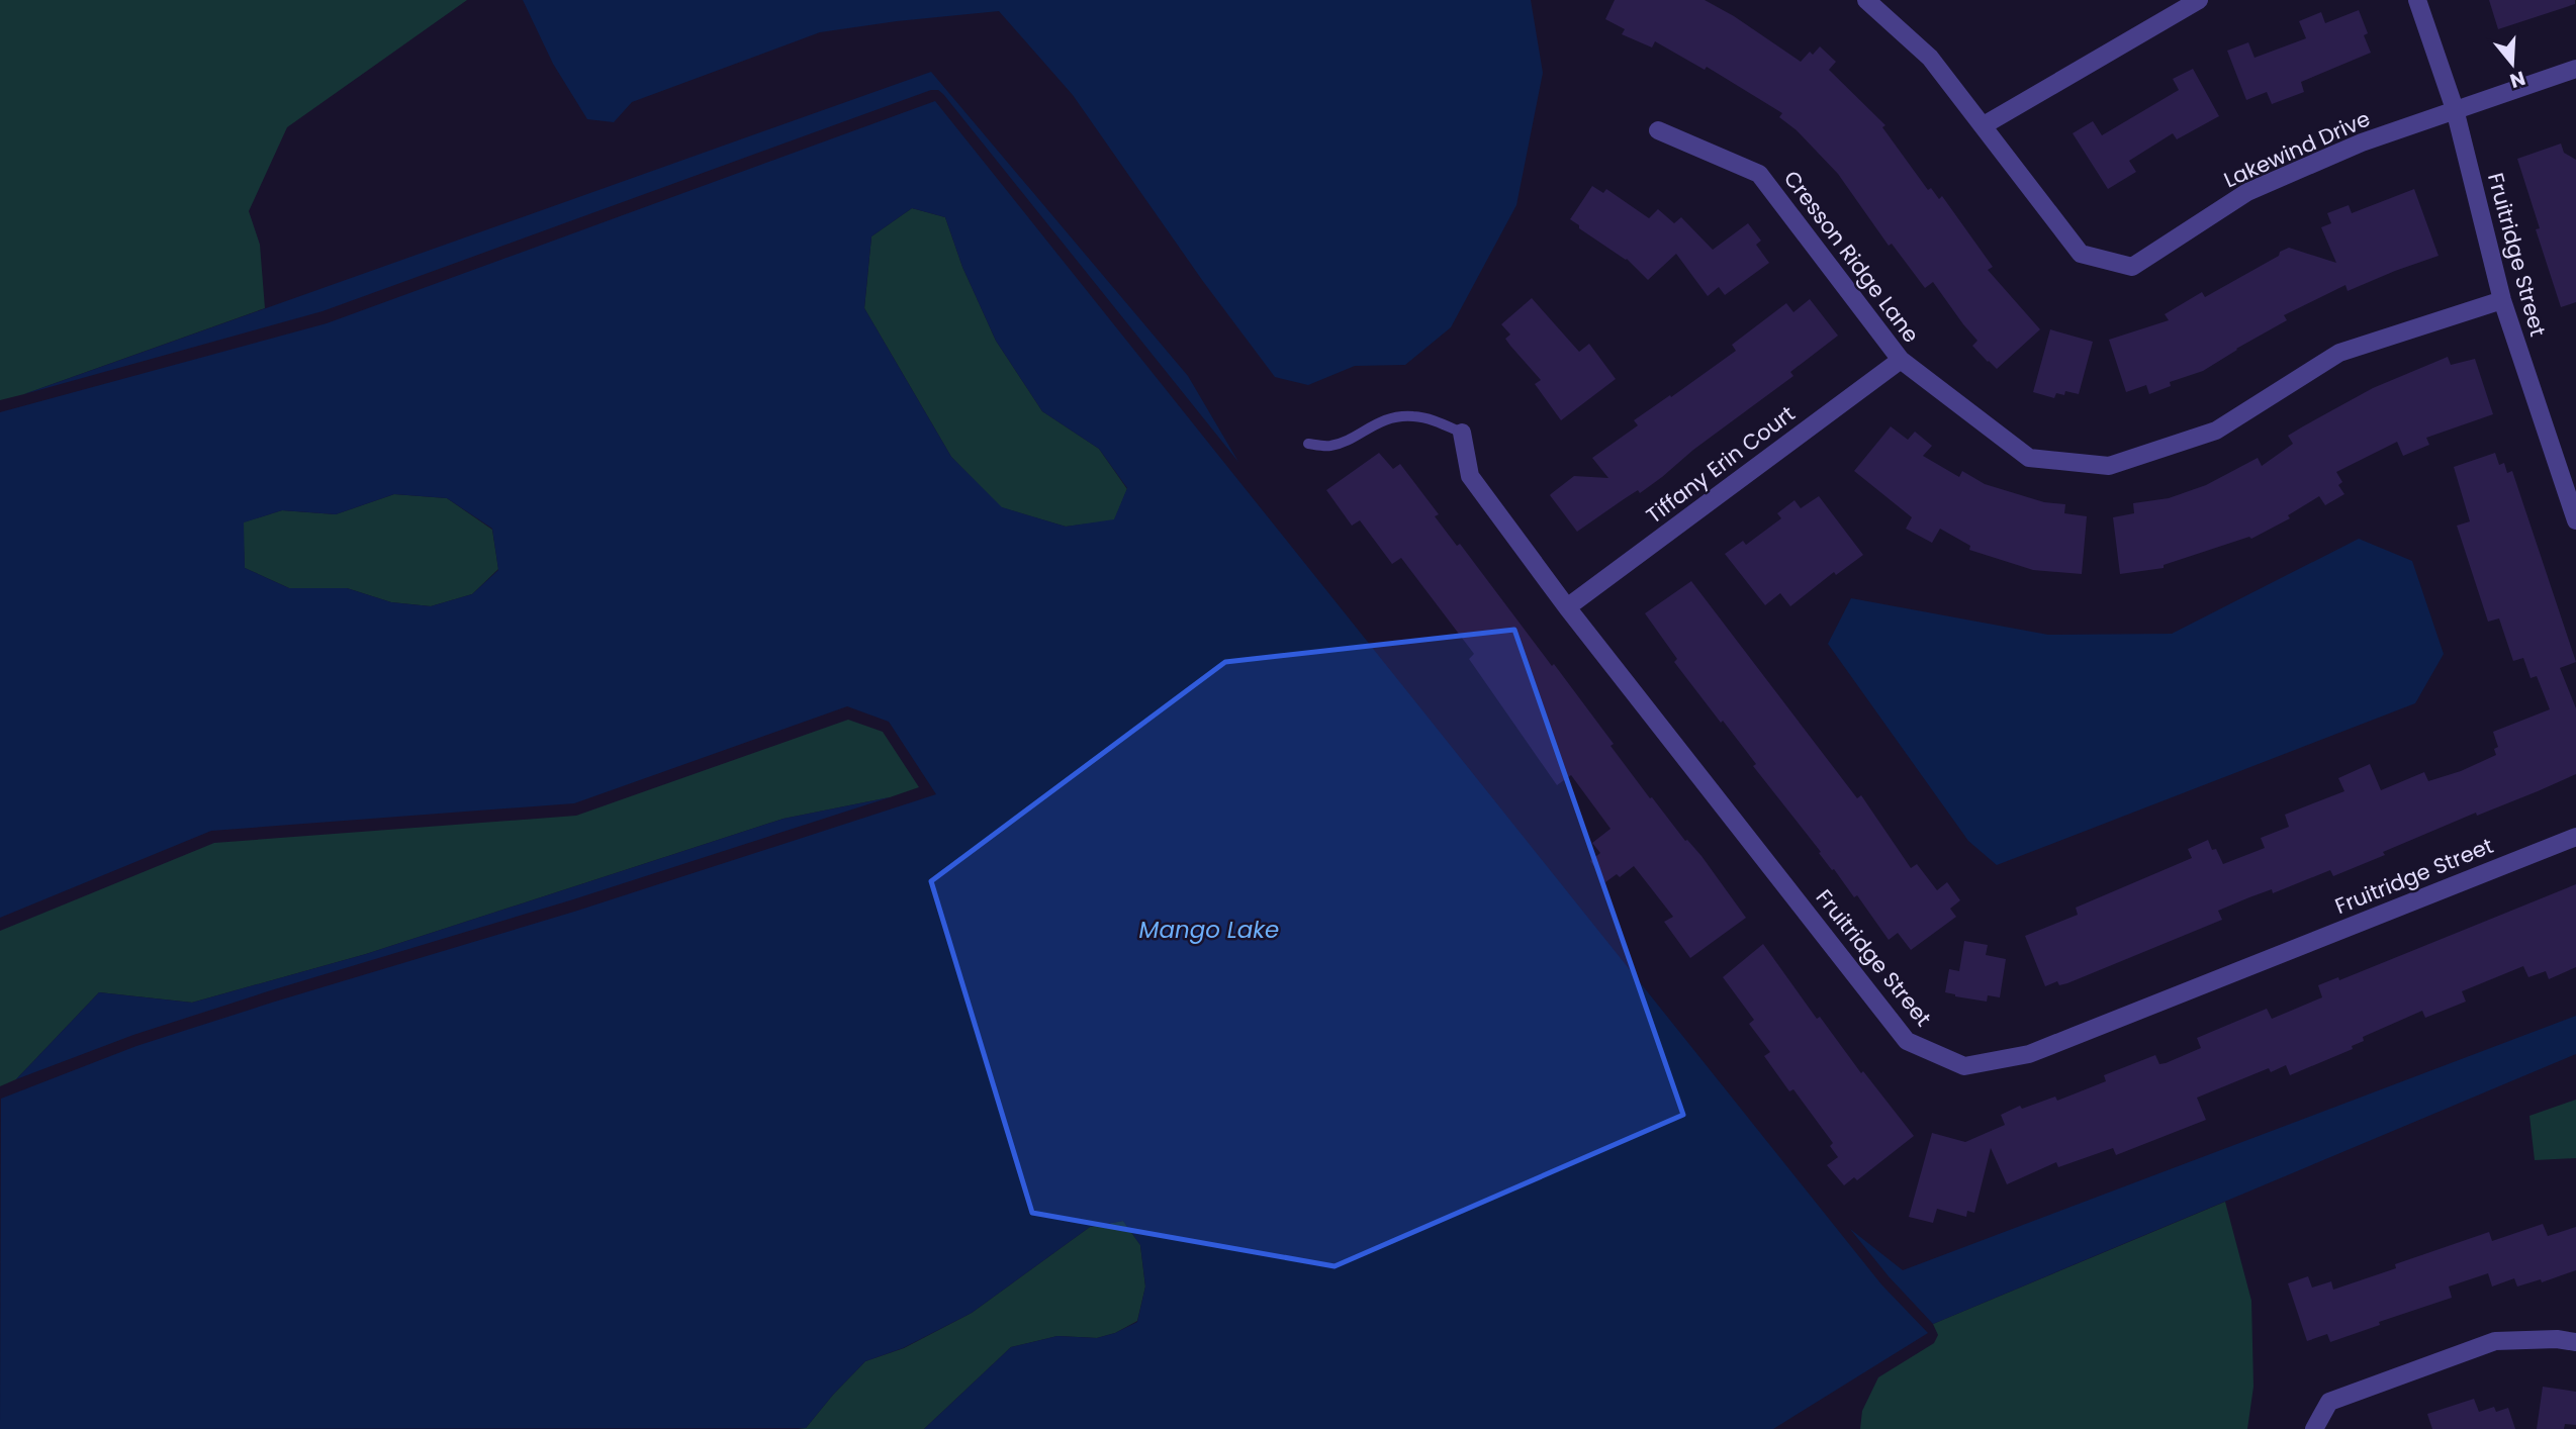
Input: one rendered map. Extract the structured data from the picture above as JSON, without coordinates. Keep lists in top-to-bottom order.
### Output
{
  "streets": {
    "street": [
      "Lakewind Drive",
      "Fruitridge Street",
      "Cresson Ridge Lane",
      "Tiffany Erin Court"
    ]
  },
  "crossings": [
    ["Lakewind Drive", "Fruitridge Street"],
    ["Fruitridge Street", "Cresson Ridge Lane"],
    ["Fruitridge Street", "Tiffany Erin Court"],
    ["Cresson Ridge Lane", "Tiffany Erin Court"]
  ],
  "water": ["Mango Lake"],
  "north": "bottom"
}
